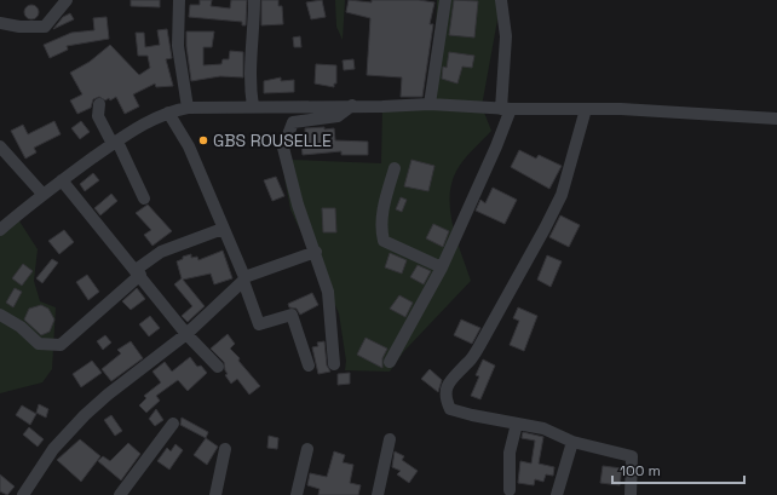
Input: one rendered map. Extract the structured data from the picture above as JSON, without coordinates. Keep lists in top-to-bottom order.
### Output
{
  "places": ["GBS ROUSELLE"],
  "scale_bar": "100 m"
}
